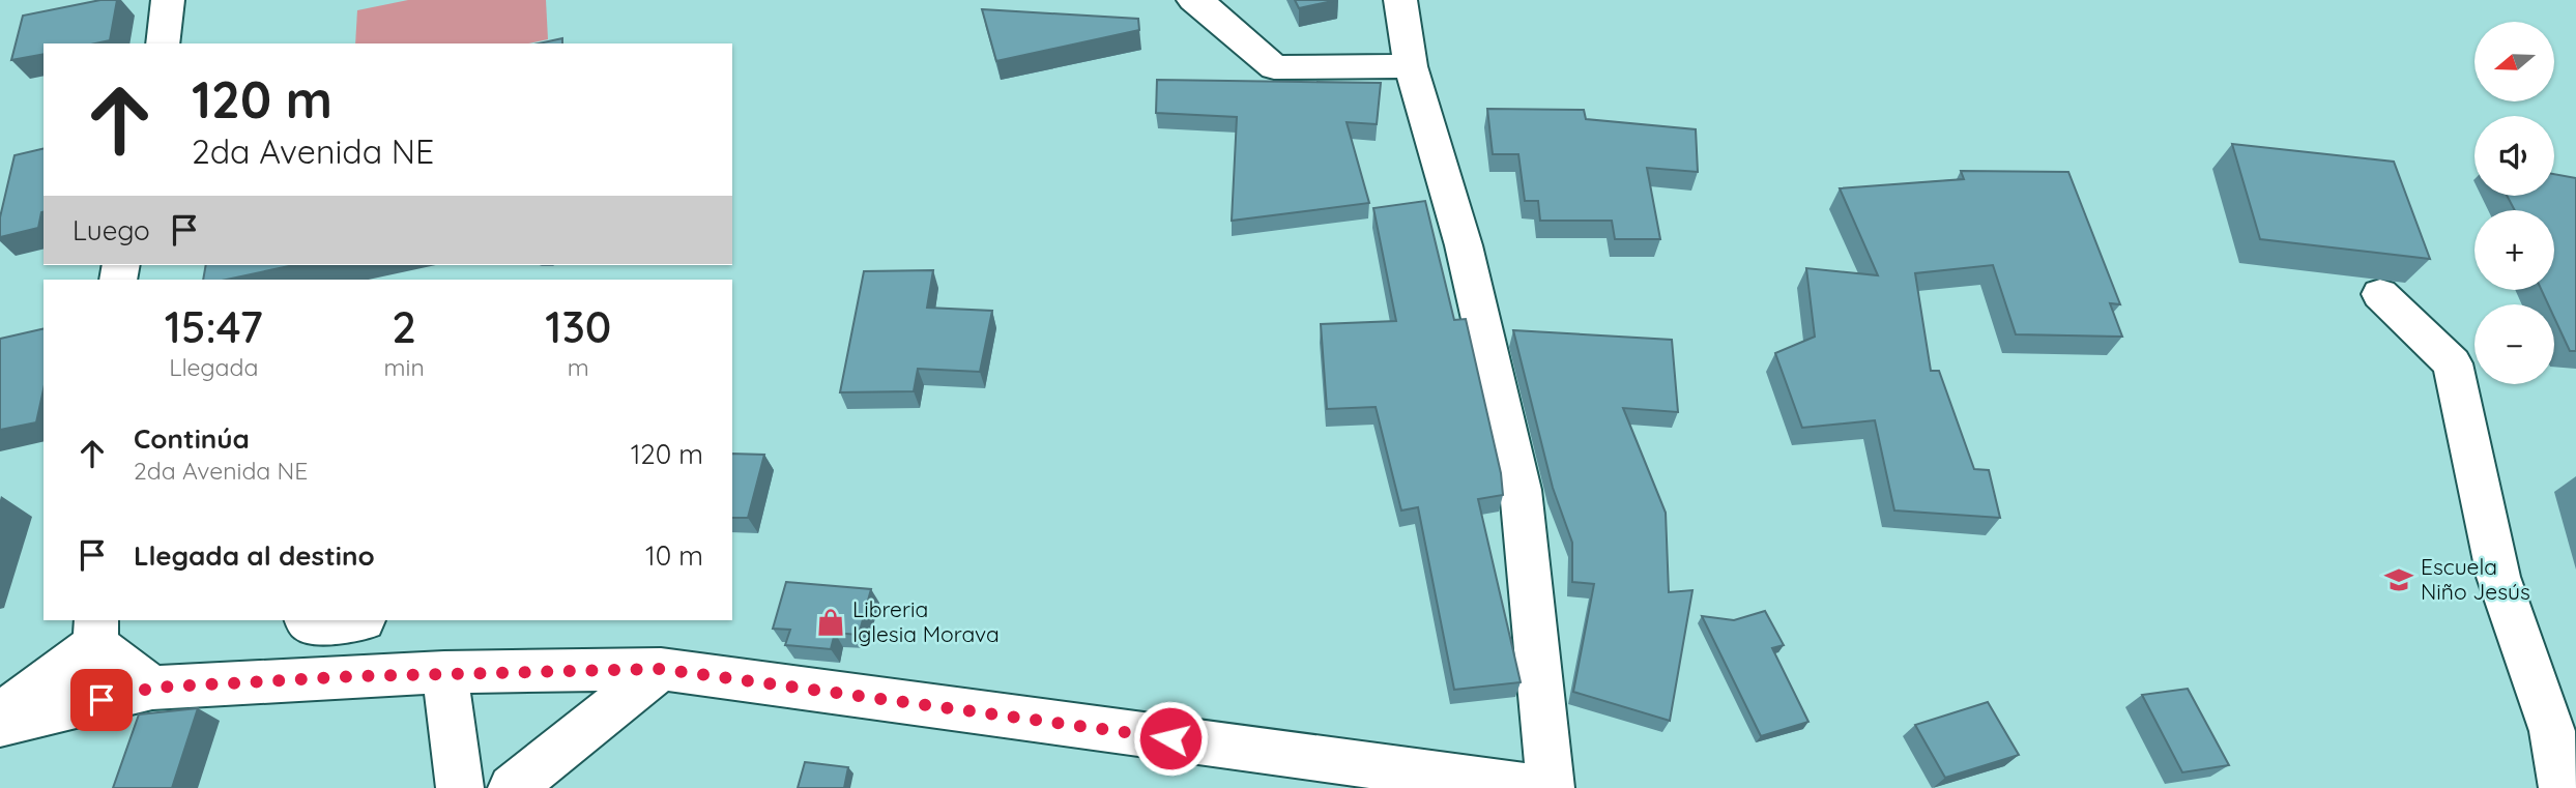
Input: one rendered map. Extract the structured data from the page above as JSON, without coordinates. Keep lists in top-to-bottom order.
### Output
{
  "places": {
    "school or university": ["Escuela Niño Jesús"],
    "shop": ["Libreria Iglesia Morava"]
  },
  "north": "left",
  "page": {
    "map_buttons": ["+", "−"],
    "turn": ["120 m", "2da Avenida NE"],
    "then": "Luego",
    "eta": [
      "15:47",
      "Llegada",
      "2",
      "min",
      "130",
      "m"
    ],
    "list": [
      {
        "name": "Continúa",
        "note": "2da Avenida NE",
        "value": "120 m"
      },
      {
        "name": "Llegada al destino",
        "value": "10 m"
      }
    ]
  }
}
